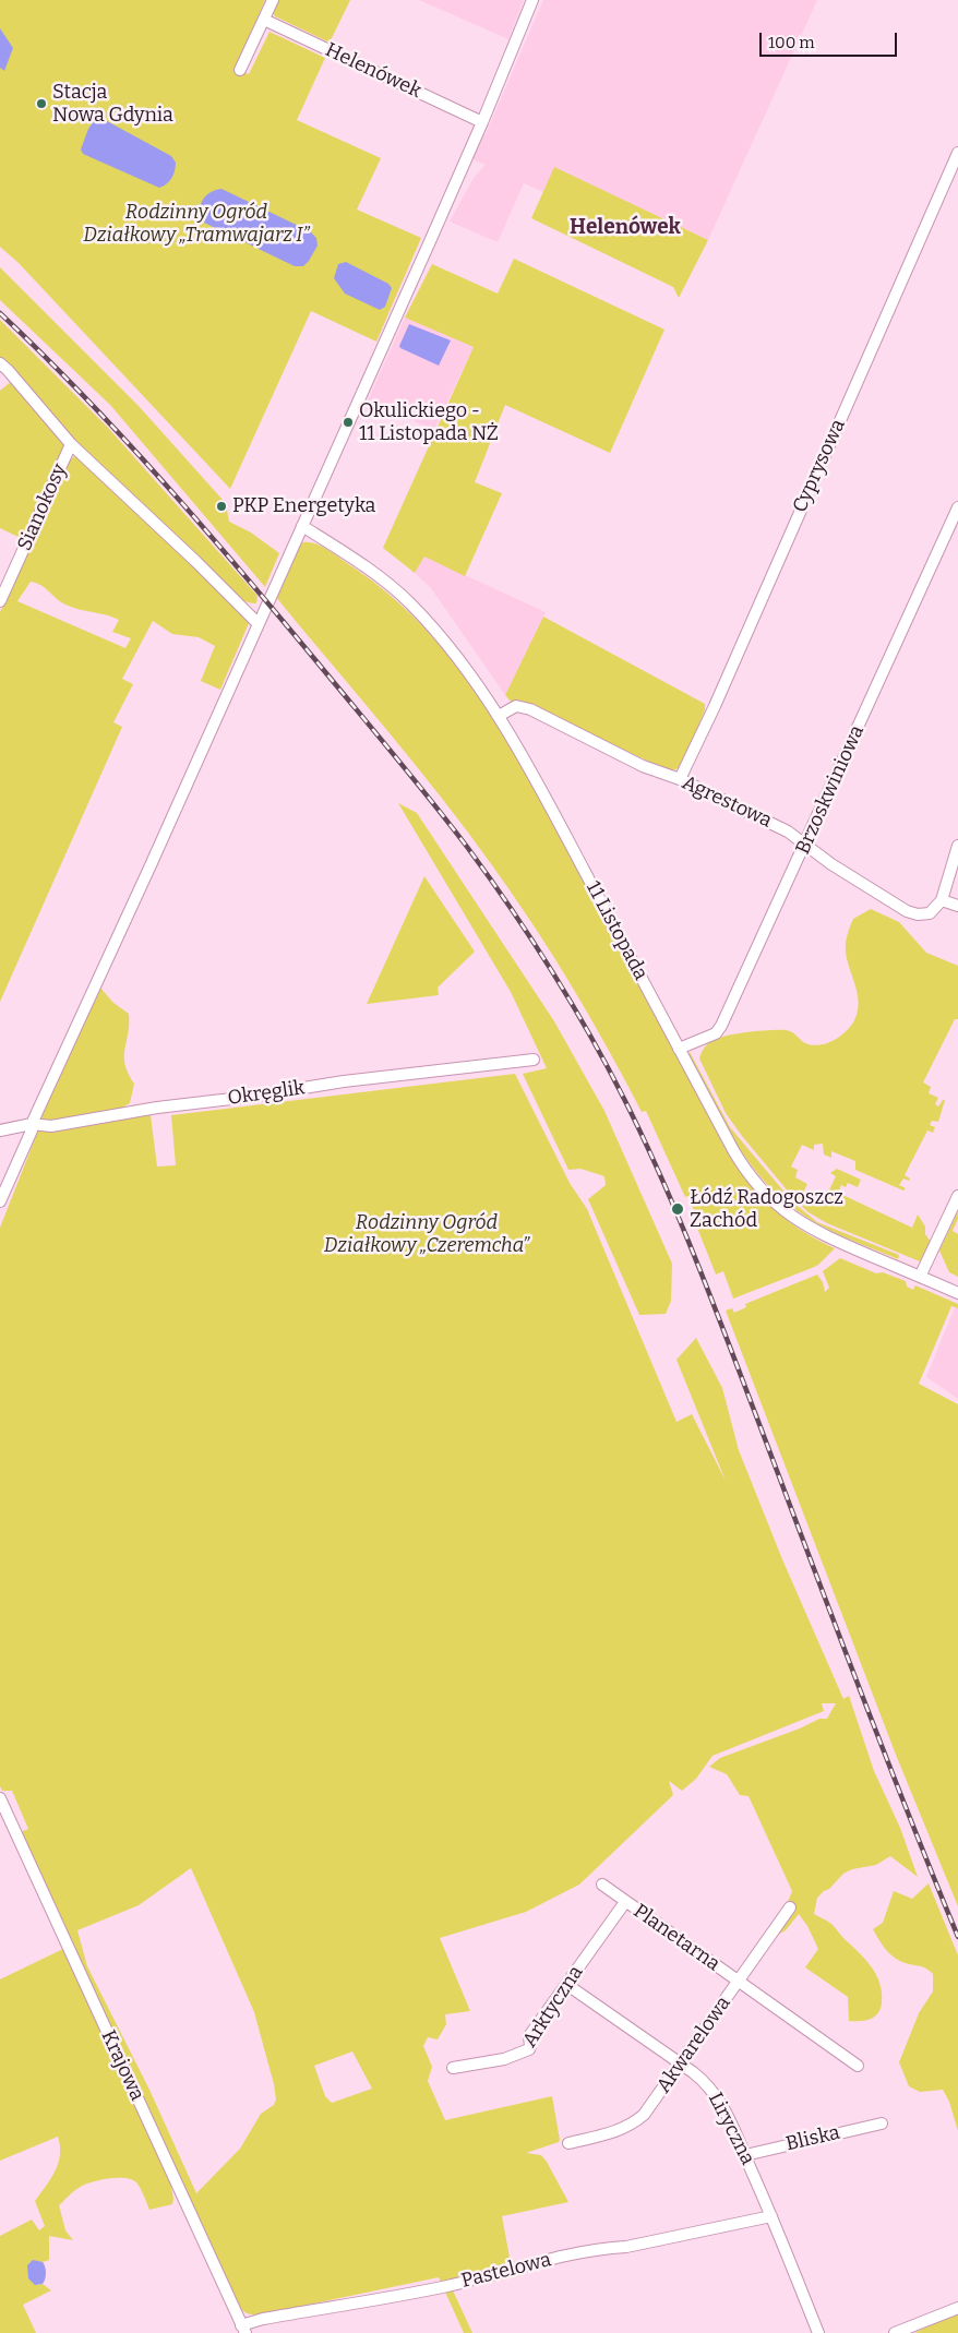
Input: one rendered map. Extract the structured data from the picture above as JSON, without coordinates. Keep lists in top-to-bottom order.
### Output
{
  "streets": {
    "street": [
      "Helenówek",
      "Cyprysowa",
      "Sianokosy",
      "Brzoskwiniowa",
      "Agrestowa",
      "11 Listopada",
      "Okręglik",
      "Planetarna",
      "Arktyczna",
      "Akwarelowa",
      "Krajowa",
      "Liryczna",
      "Bliska",
      "Pastelowa"
    ]
  },
  "crossings": [
    ["Cyprysowa", "Agrestowa"],
    ["Brzoskwiniowa", "Agrestowa"],
    ["Brzoskwiniowa", "11 Listopada"],
    ["Agrestowa", "11 Listopada"],
    ["Planetarna", "Arktyczna"],
    ["Planetarna", "Akwarelowa"],
    ["Arktyczna", "Liryczna"],
    ["Akwarelowa", "Liryczna"],
    ["Krajowa", "Pastelowa"],
    ["Liryczna", "Bliska"],
    ["Liryczna", "Pastelowa"]
  ],
  "districts": ["Helenówek"],
  "parks": ["Rodzinny Ogród Działkowy „Tramwajarz I”", "Rodzinny Ogród Działkowy „Czeremcha”"],
  "places": [
    "Stacja Nowa Gdynia",
    "Okulickiego - 11 Listopada NŻ",
    "PKP Energetyka",
    "Łódź Radogoszcz Zachód"
  ],
  "scale_bar": "100 m"
}
